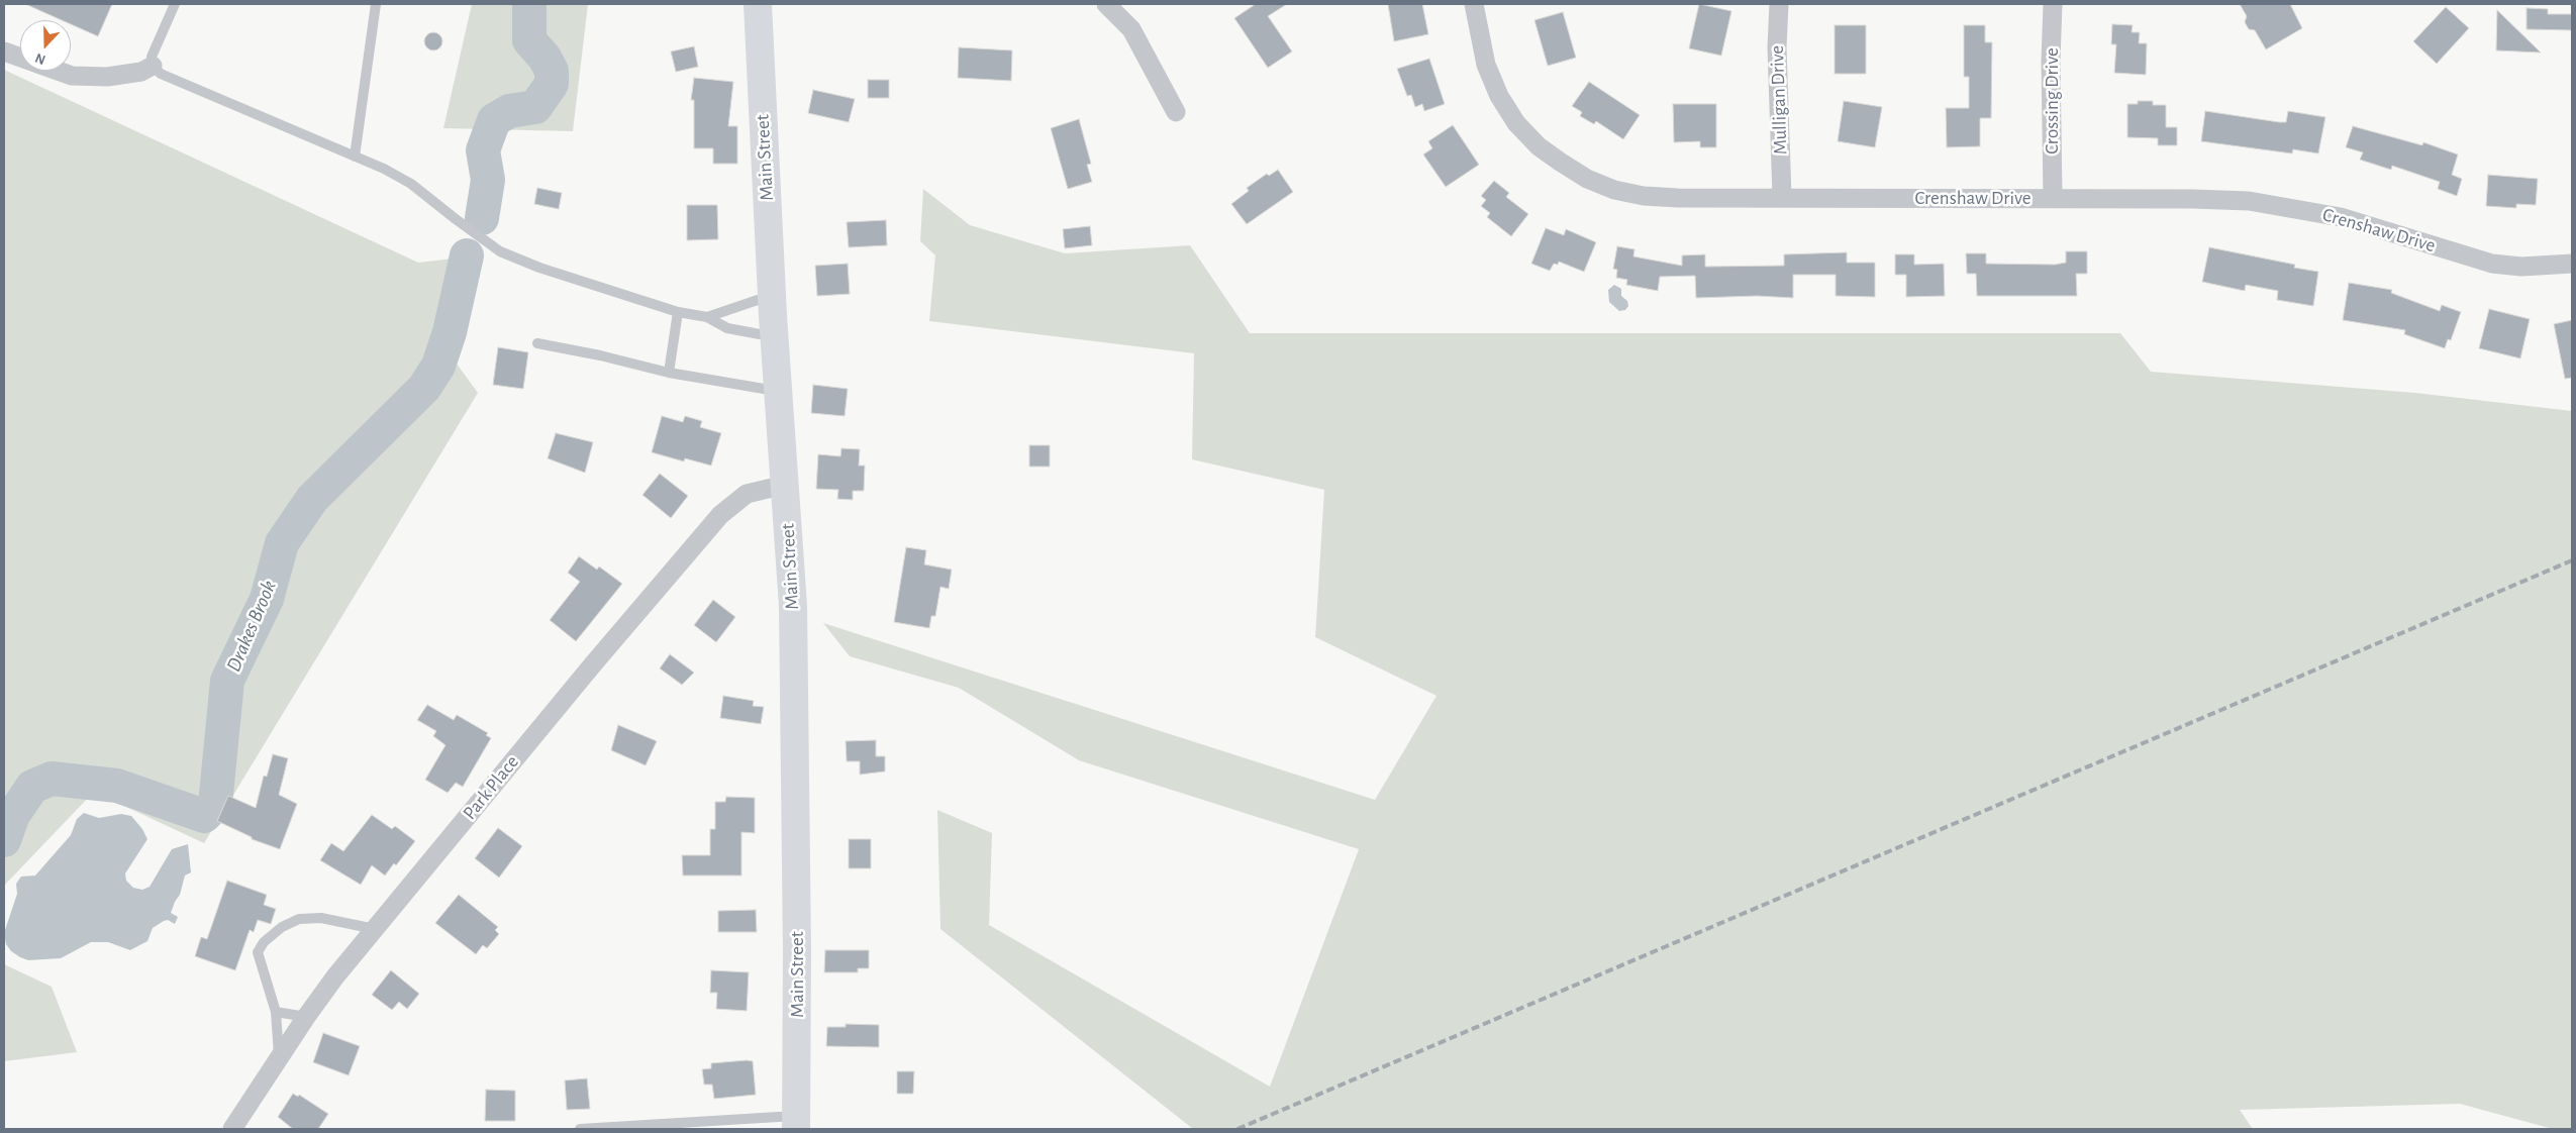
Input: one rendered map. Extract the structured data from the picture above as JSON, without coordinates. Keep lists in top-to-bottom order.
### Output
{
  "streets": {
    "street": [
      "Mulligan Drive",
      "Crossing Drive",
      "Main Street",
      "Crenshaw Drive",
      "Park Place"
    ]
  },
  "crossings": [
    ["Mulligan Drive", "Crenshaw Drive"],
    ["Crossing Drive", "Crenshaw Drive"],
    ["Main Street", "Park Place"]
  ],
  "water": ["Drakes Brook"],
  "north": "bottom"
}
